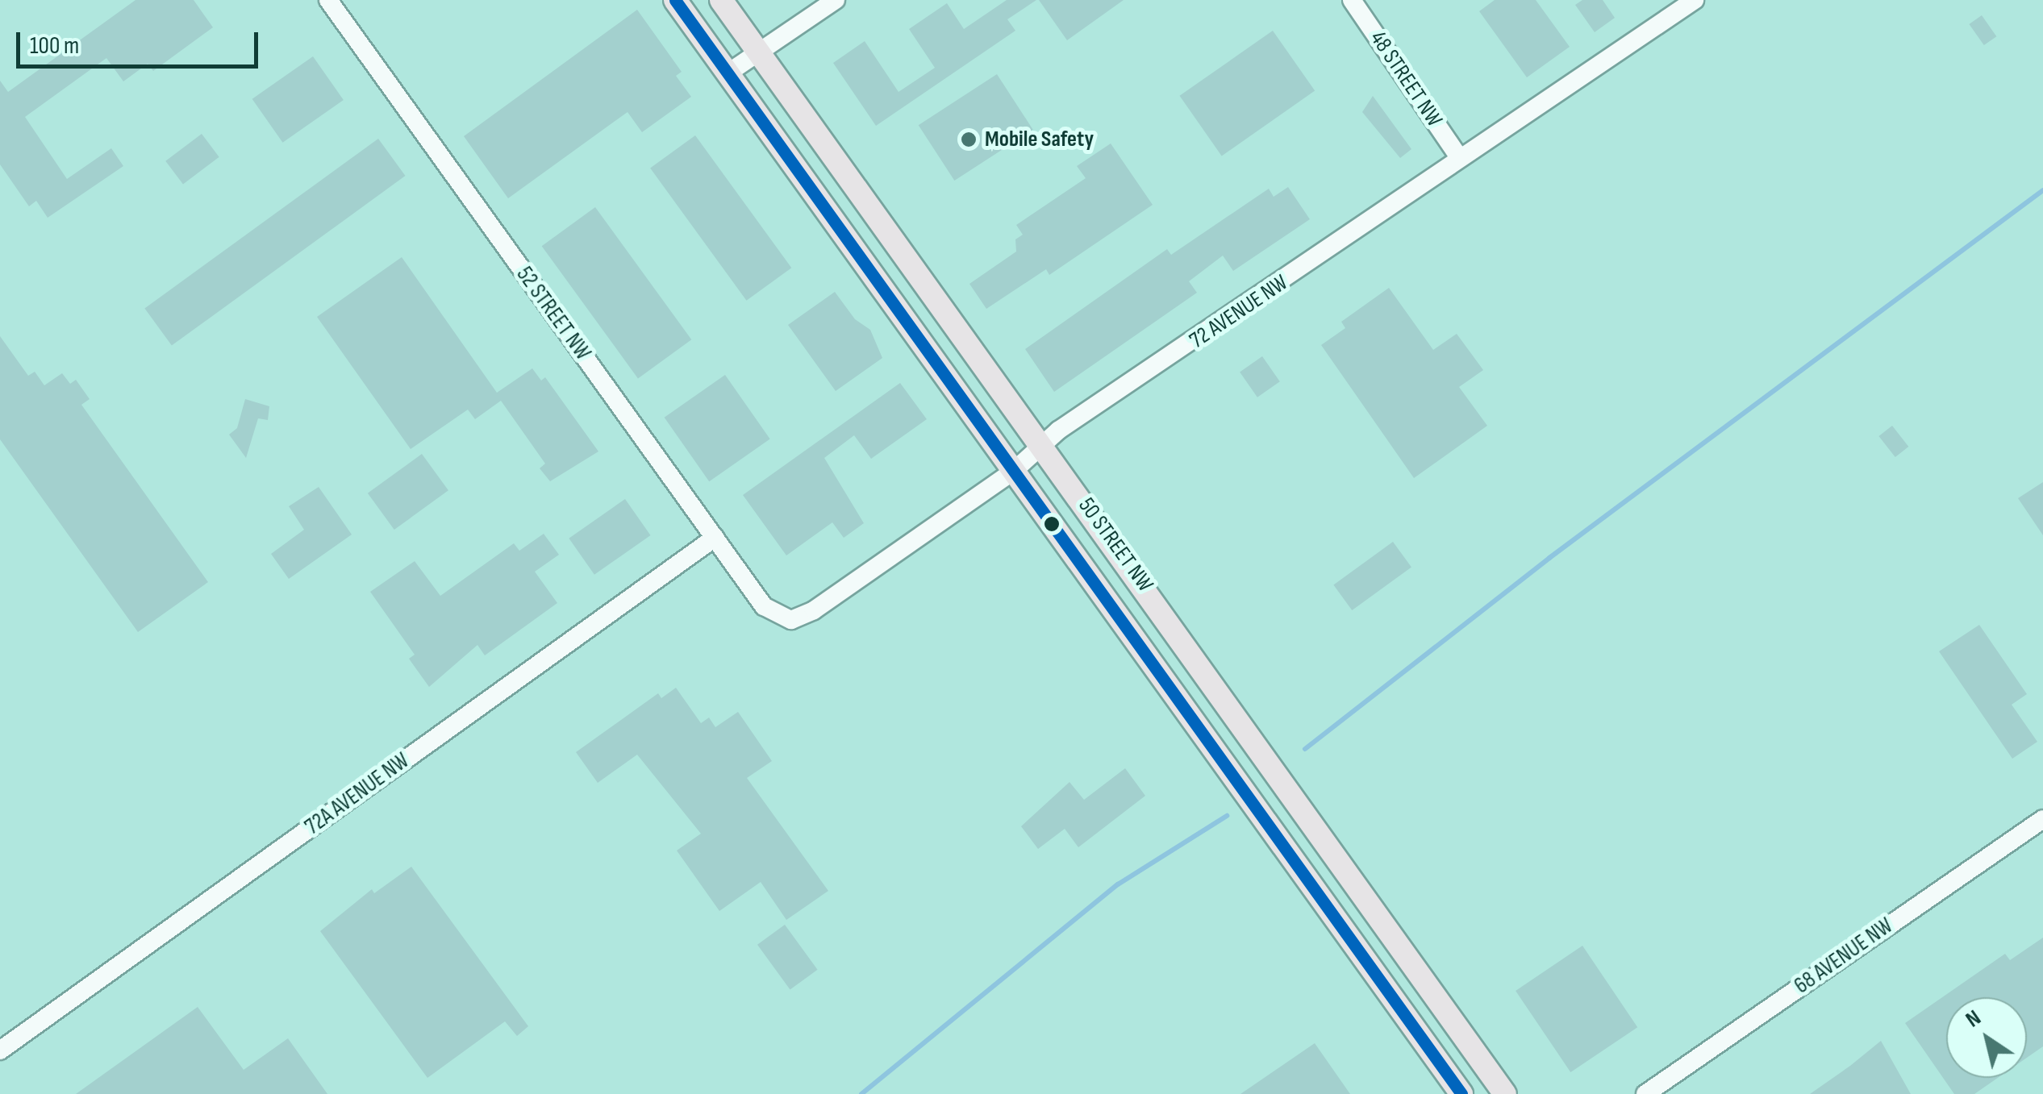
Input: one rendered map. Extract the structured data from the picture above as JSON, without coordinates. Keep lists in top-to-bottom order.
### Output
{
  "streets": {
    "main road": ["50 STREET NW"],
    "street": [
      "48 STREET NW",
      "72 AVENUE NW",
      "52 STREET NW",
      "72A AVENUE NW",
      "68 AVENUE NW"
    ]
  },
  "crossings": [
    ["48 STREET NW", "72 AVENUE NW"],
    ["72 AVENUE NW", "52 STREET NW"],
    ["72 AVENUE NW", "50 STREET NW"],
    ["52 STREET NW", "72A AVENUE NW"]
  ],
  "places": ["Mobile Safety"],
  "scale_bar": "100 m",
  "north": "top left"
}
